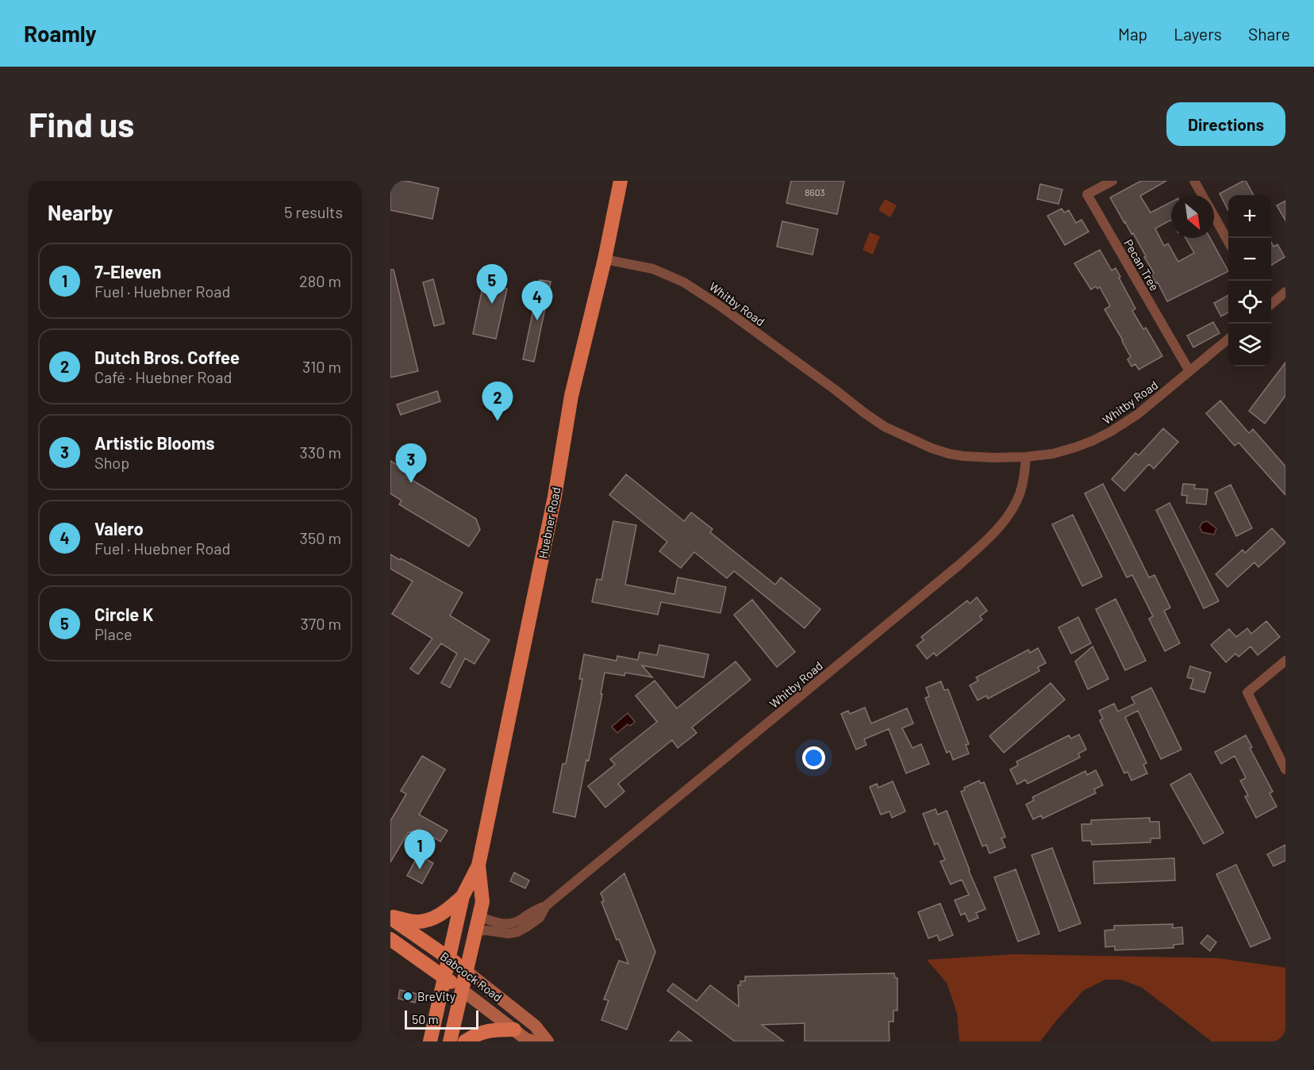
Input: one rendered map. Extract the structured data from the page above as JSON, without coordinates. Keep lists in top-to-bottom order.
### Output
{
  "streets": {
    "main road": ["Huebner Road", "Babcock Road"],
    "street": ["Pecan Tree", "Whitby Road"]
  },
  "crossings": [
    ["Pecan Tree", "Whitby Road"],
    ["Whitby Road", "Huebner Road"],
    ["Huebner Road", "Babcock Road"]
  ],
  "places": ["BreVity"],
  "house_numbers": ["8603"],
  "scale_bar": "50 m",
  "north": "bottom right",
  "page": {
    "header": "Roamly",
    "nav": ["Map", "Layers", "Share"],
    "buttons": "Directions",
    "title": "Find us",
    "heading": ["Nearby", "5 results"],
    "map_buttons": ["+", "−"],
    "list": [
      {
        "mark": "1",
        "name": "7-Eleven",
        "note": "Fuel · Huebner Road",
        "value": "280 m"
      },
      {
        "mark": "2",
        "name": "Dutch Bros. Coffee",
        "note": "Café · Huebner Road",
        "value": "310 m"
      },
      {
        "mark": "3",
        "name": "Artistic Blooms",
        "note": "Shop",
        "value": "330 m"
      },
      {
        "mark": "4",
        "name": "Valero",
        "note": "Fuel · Huebner Road",
        "value": "350 m"
      },
      {
        "mark": "5",
        "name": "Circle K",
        "note": "Place",
        "value": "370 m"
      }
    ],
    "pins": [
      "5",
      "4",
      "2",
      "3",
      "1"
    ],
    "scale": "50 m"
  }
}
